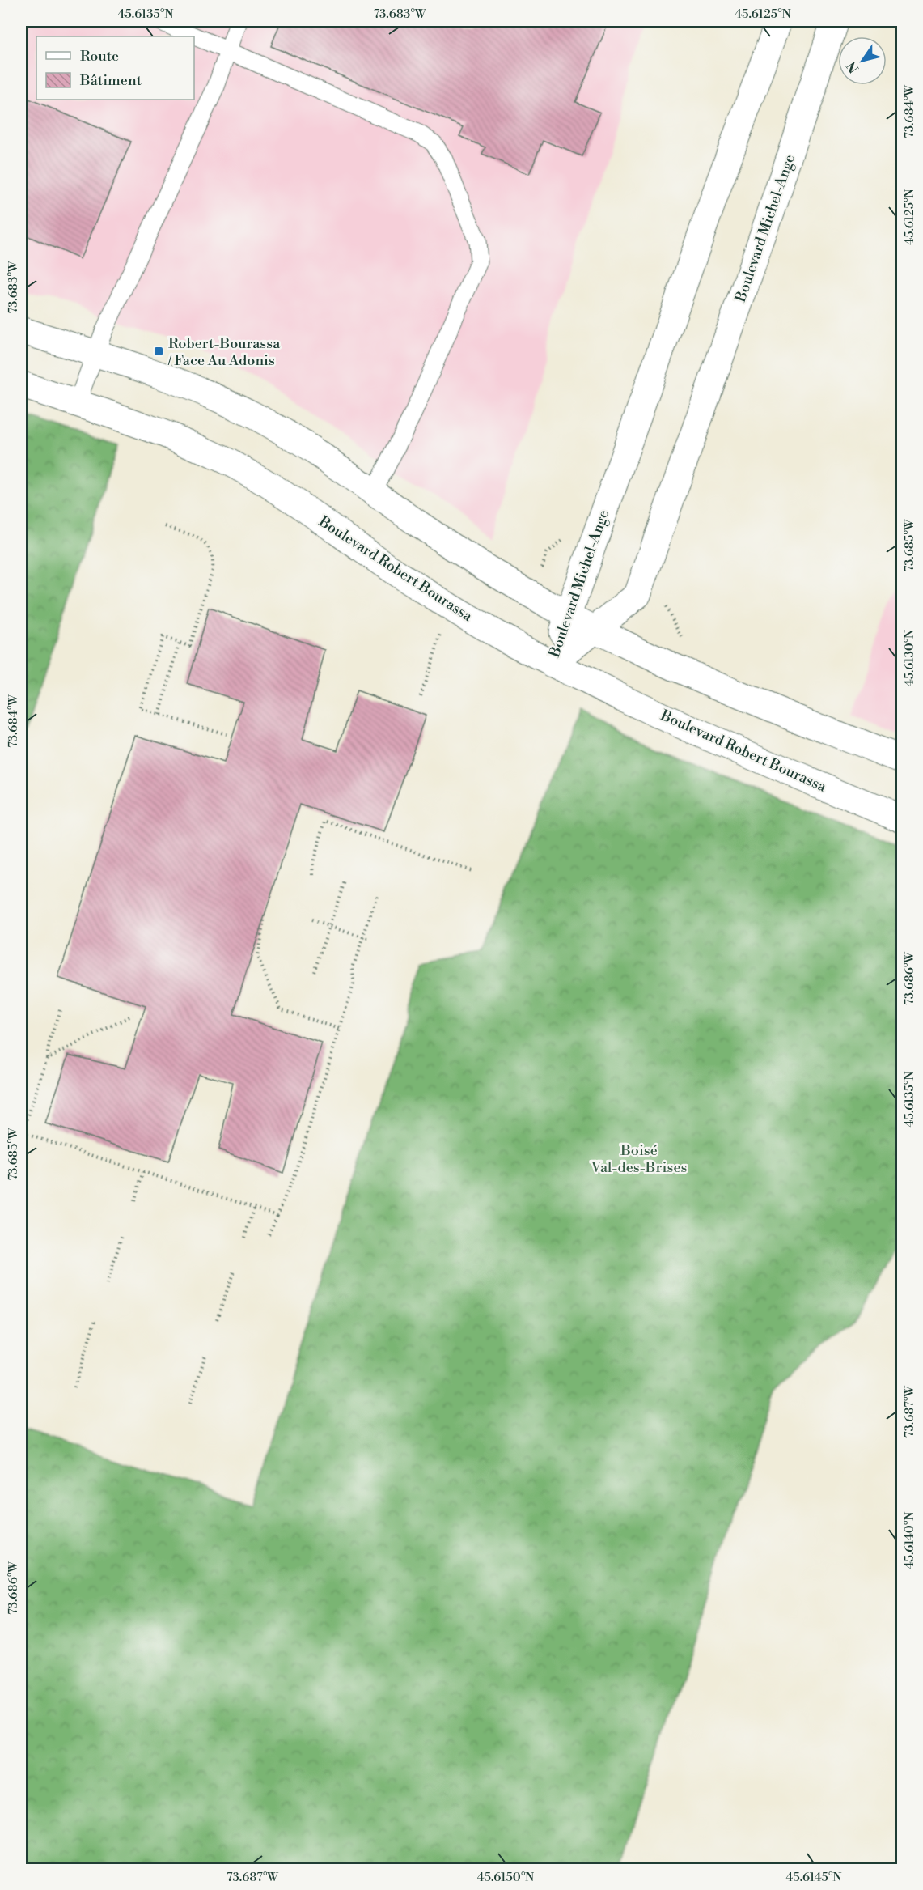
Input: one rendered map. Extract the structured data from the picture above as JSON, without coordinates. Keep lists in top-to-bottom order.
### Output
{
  "streets": {
    "street": ["Boulevard Michel-Ange", "Boulevard Robert Bourassa"]
  },
  "crossings": [
    ["Boulevard Michel-Ange", "Boulevard Robert Bourassa"]
  ],
  "parks": ["Boisé Val-des-Brises"],
  "places": {
    "transit": ["Robert-Bourassa / Face Au Adonis"]
  },
  "legend": ["Route", "Bâtiment"],
  "north": "bottom left",
  "coordinates": [
    "45.6135°N",
    "73.683°W",
    "45.6125°N",
    "73.684°W",
    "73.685°W",
    "45.6130°N",
    "73.686°W",
    "73.687°W",
    "45.6140°N",
    "45.6150°N",
    "45.6145°N"
  ]
}
